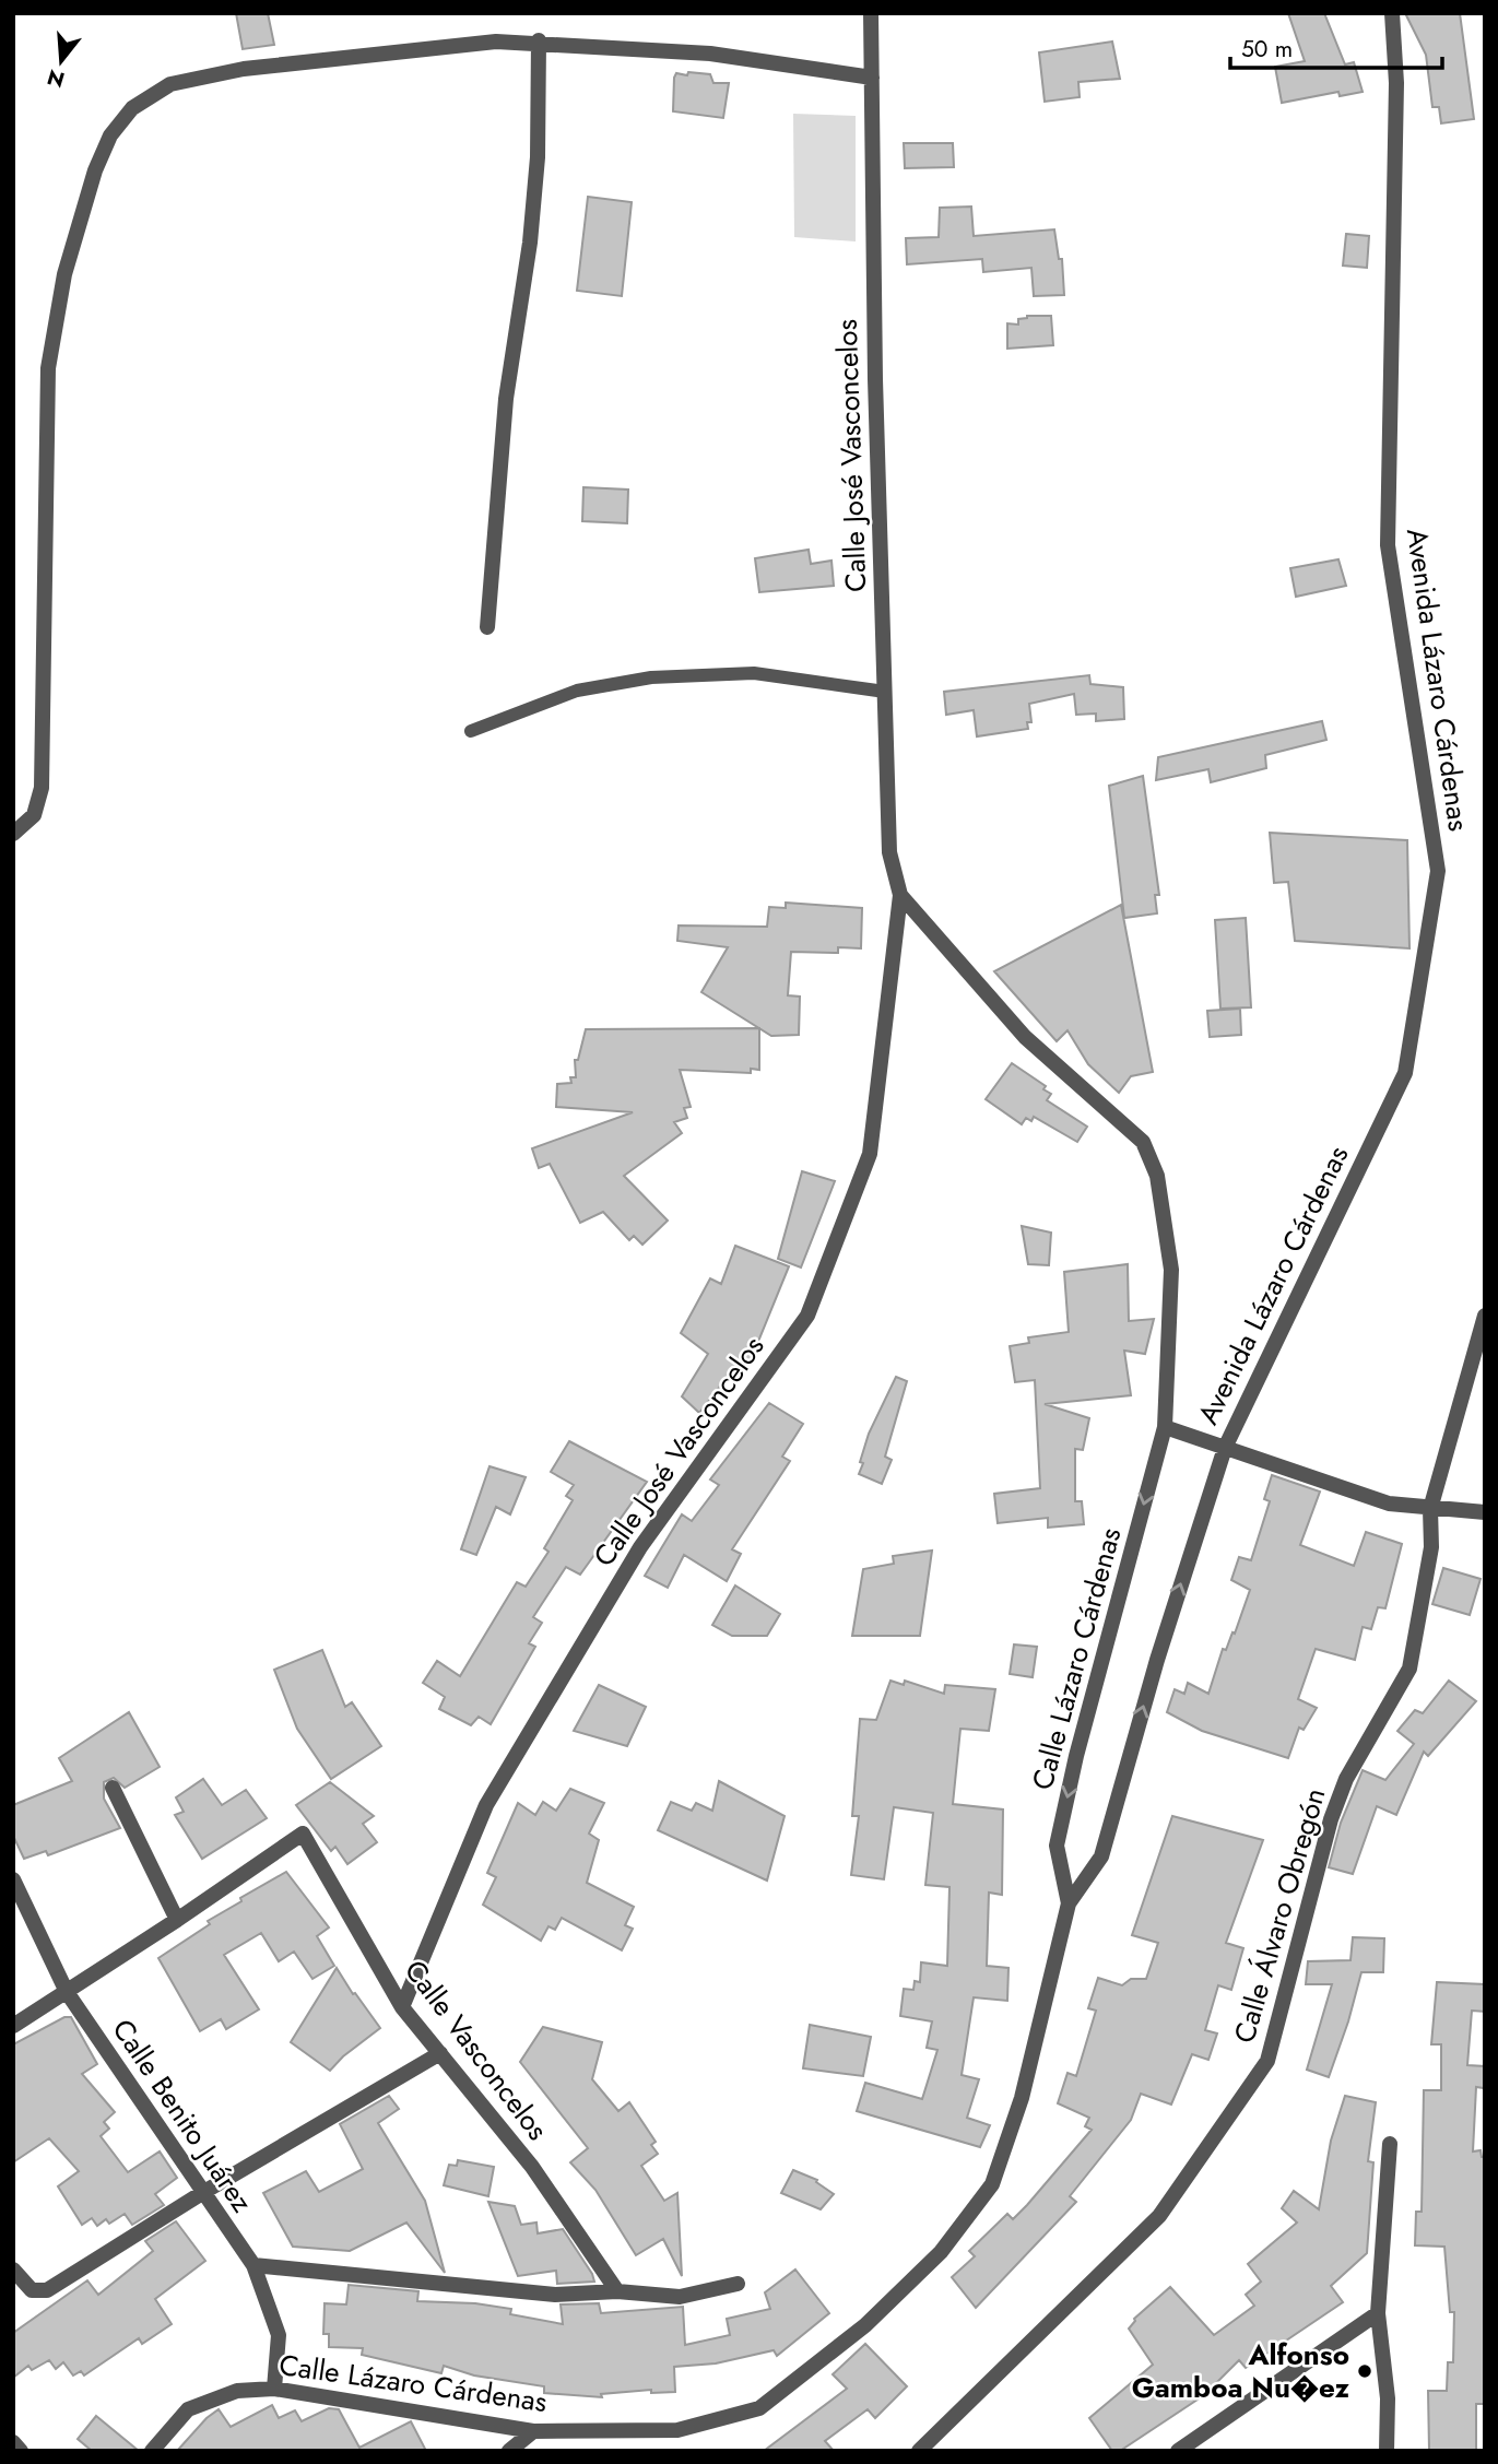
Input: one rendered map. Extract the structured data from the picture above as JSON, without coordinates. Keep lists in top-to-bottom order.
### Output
{
  "streets": {
    "street": [
      "Calle José Vasconcelos",
      "Avenida Lázaro Cárdenas",
      "Calle Lázaro Cárdenas",
      "Calle Álvaro Obregón",
      "Calle Vasconcelos",
      "Calle Benito Juárez"
    ]
  },
  "crossings": [
    ["Calle José Vasconcelos", "Calle Lázaro Cárdenas"],
    ["Calle José Vasconcelos", "Calle Vasconcelos"],
    ["Avenida Lázaro Cárdenas", "Calle Lázaro Cárdenas"],
    ["Calle Lázaro Cárdenas", "Calle Benito Juárez"]
  ],
  "places": ["Alfonso Gamboa Nu�ez"],
  "scale_bar": "50 m",
  "north": "bottom"
}
